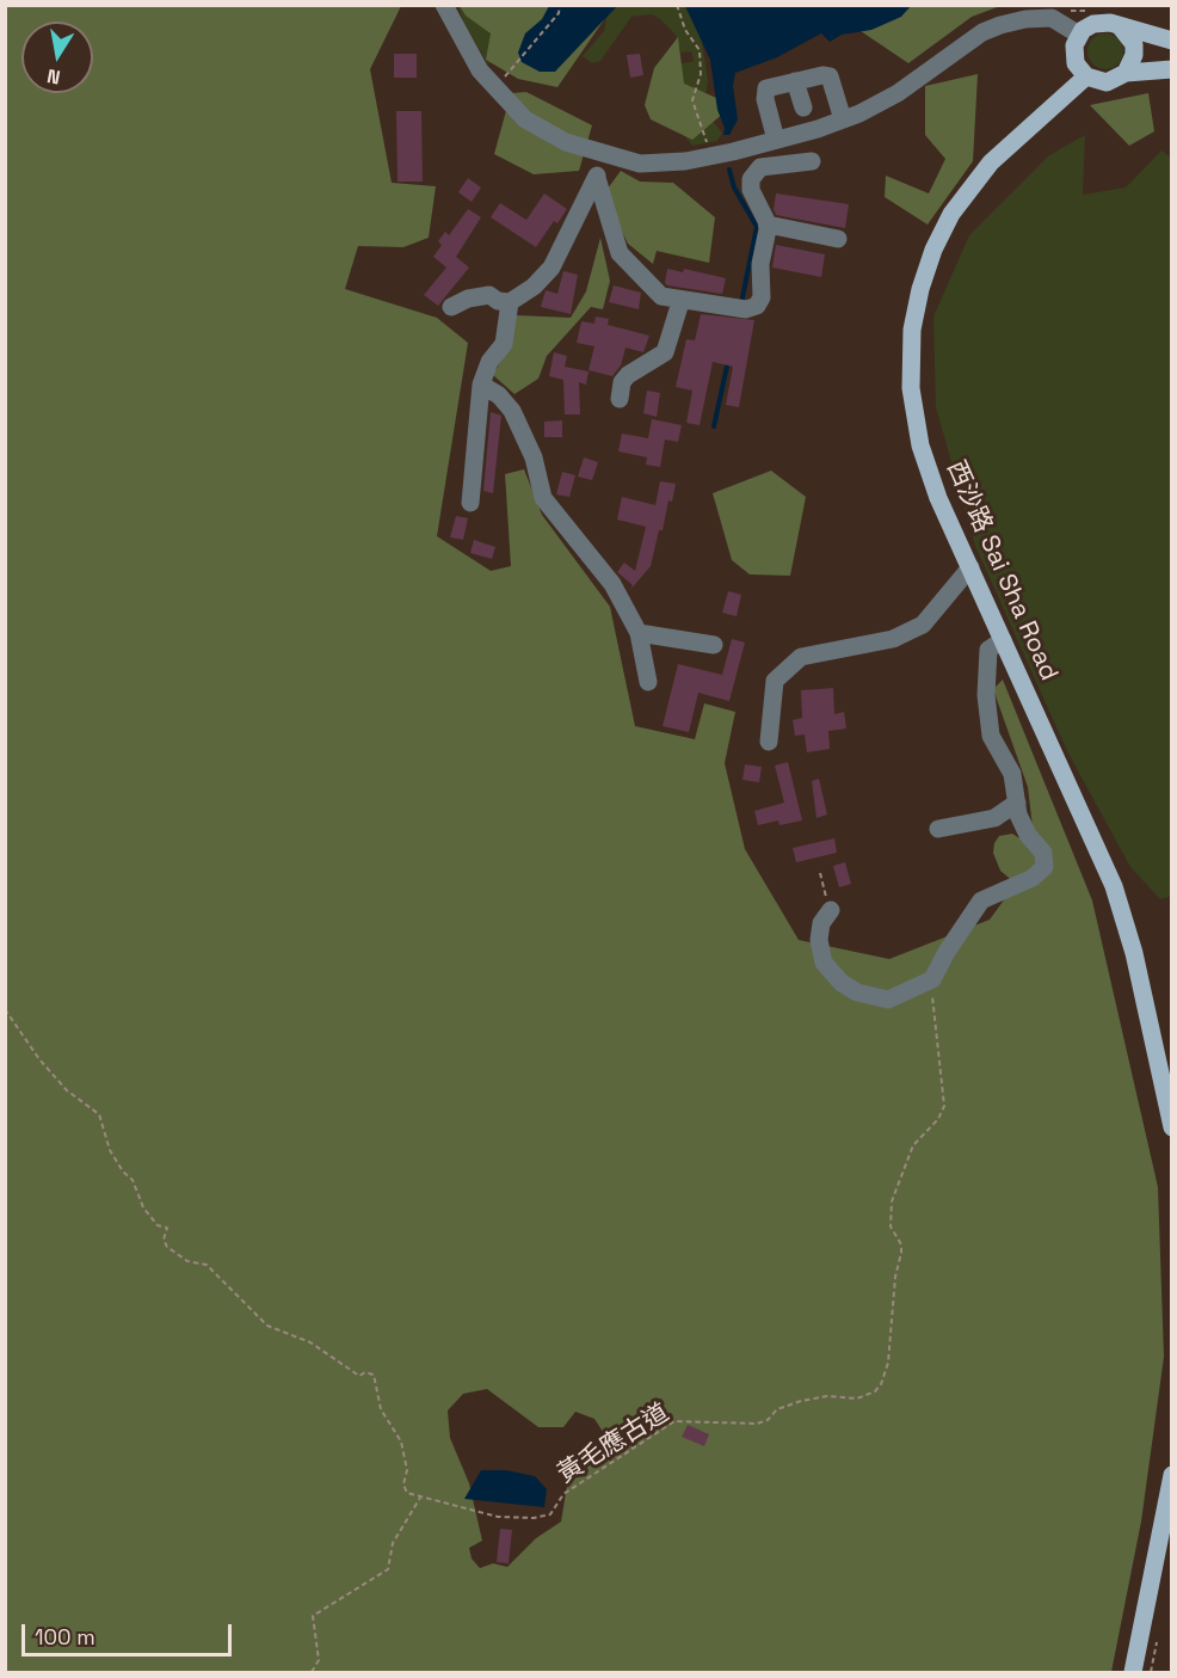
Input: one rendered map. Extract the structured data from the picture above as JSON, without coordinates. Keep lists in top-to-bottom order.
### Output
{
  "streets": {
    "main road": ["西沙路 Sai Sha Road"],
    "path": ["黃毛應古道"]
  },
  "scale_bar": "100 m",
  "north": "bottom"
}
